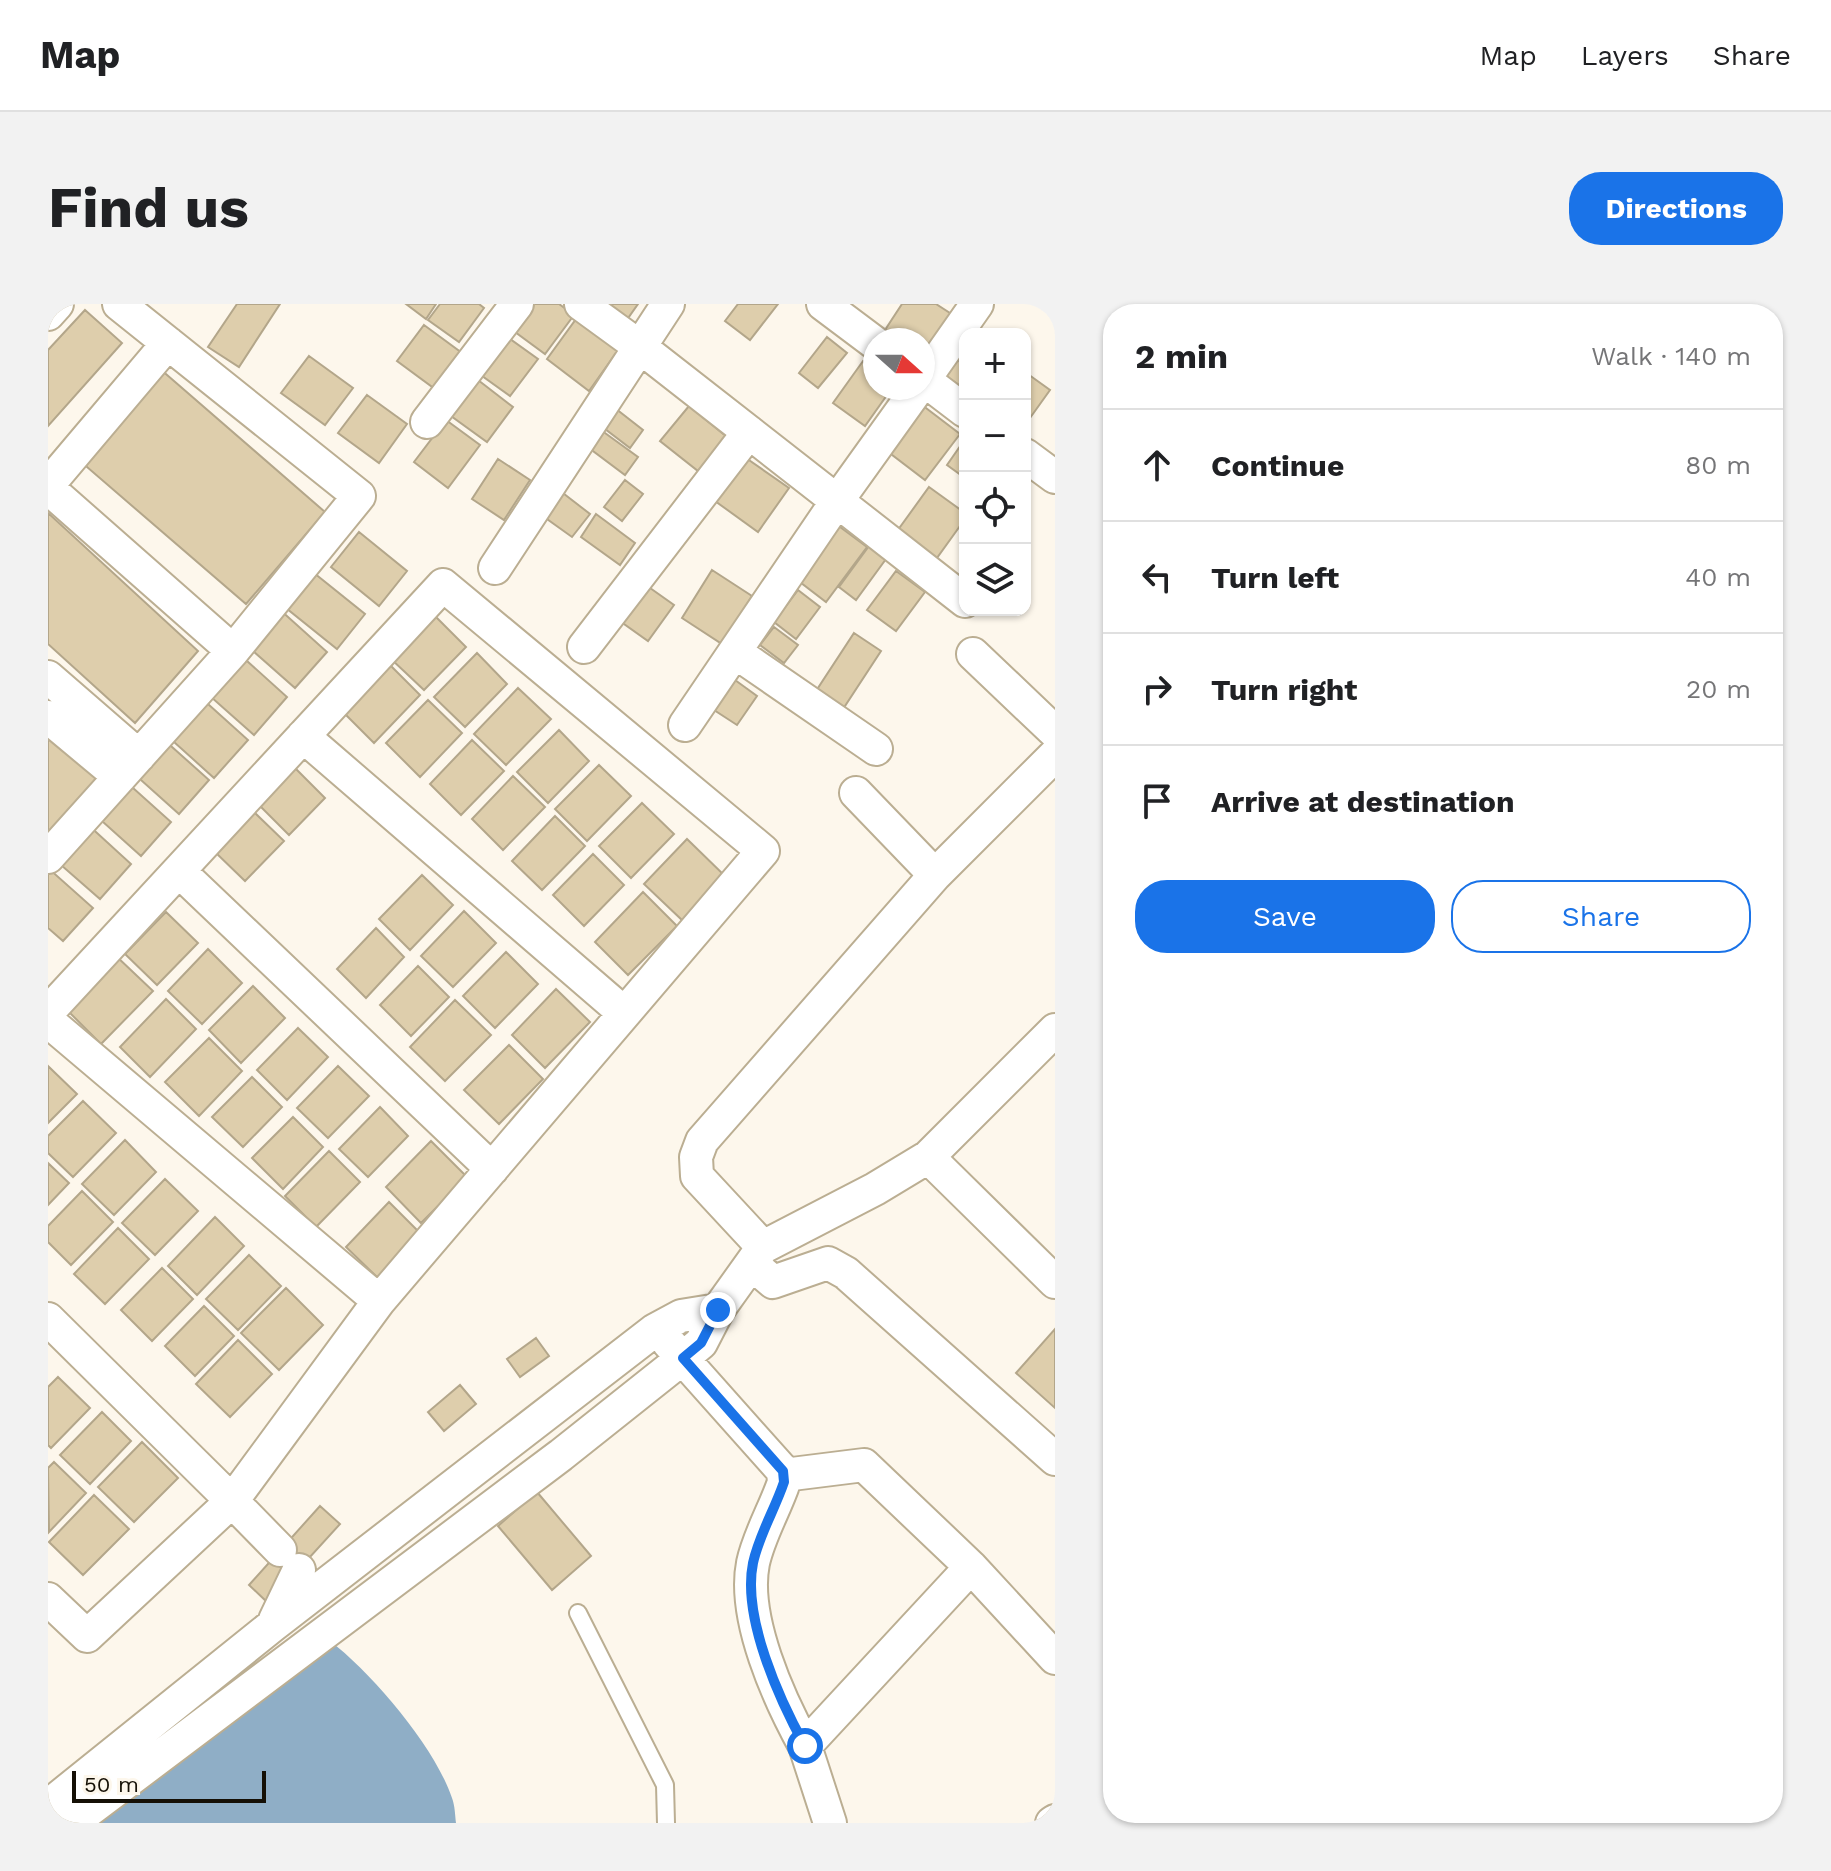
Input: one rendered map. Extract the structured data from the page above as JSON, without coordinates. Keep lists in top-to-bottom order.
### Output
{
  "scale_bar": "50 m",
  "north": "right",
  "page": {
    "header": "Map",
    "nav": ["Map", "Layers", "Share"],
    "buttons": [
      "Directions",
      ["Save", "Share"]
    ],
    "title": "Find us",
    "heading": ["2 min", "Walk · 140 m"],
    "map_buttons": ["+", "−"],
    "list": [
      ["Continue", "80 m"],
      ["Turn left", "40 m"],
      ["Turn right", "20 m"],
      "Arrive at destination"
    ],
    "scale": "50 m"
  }
}
